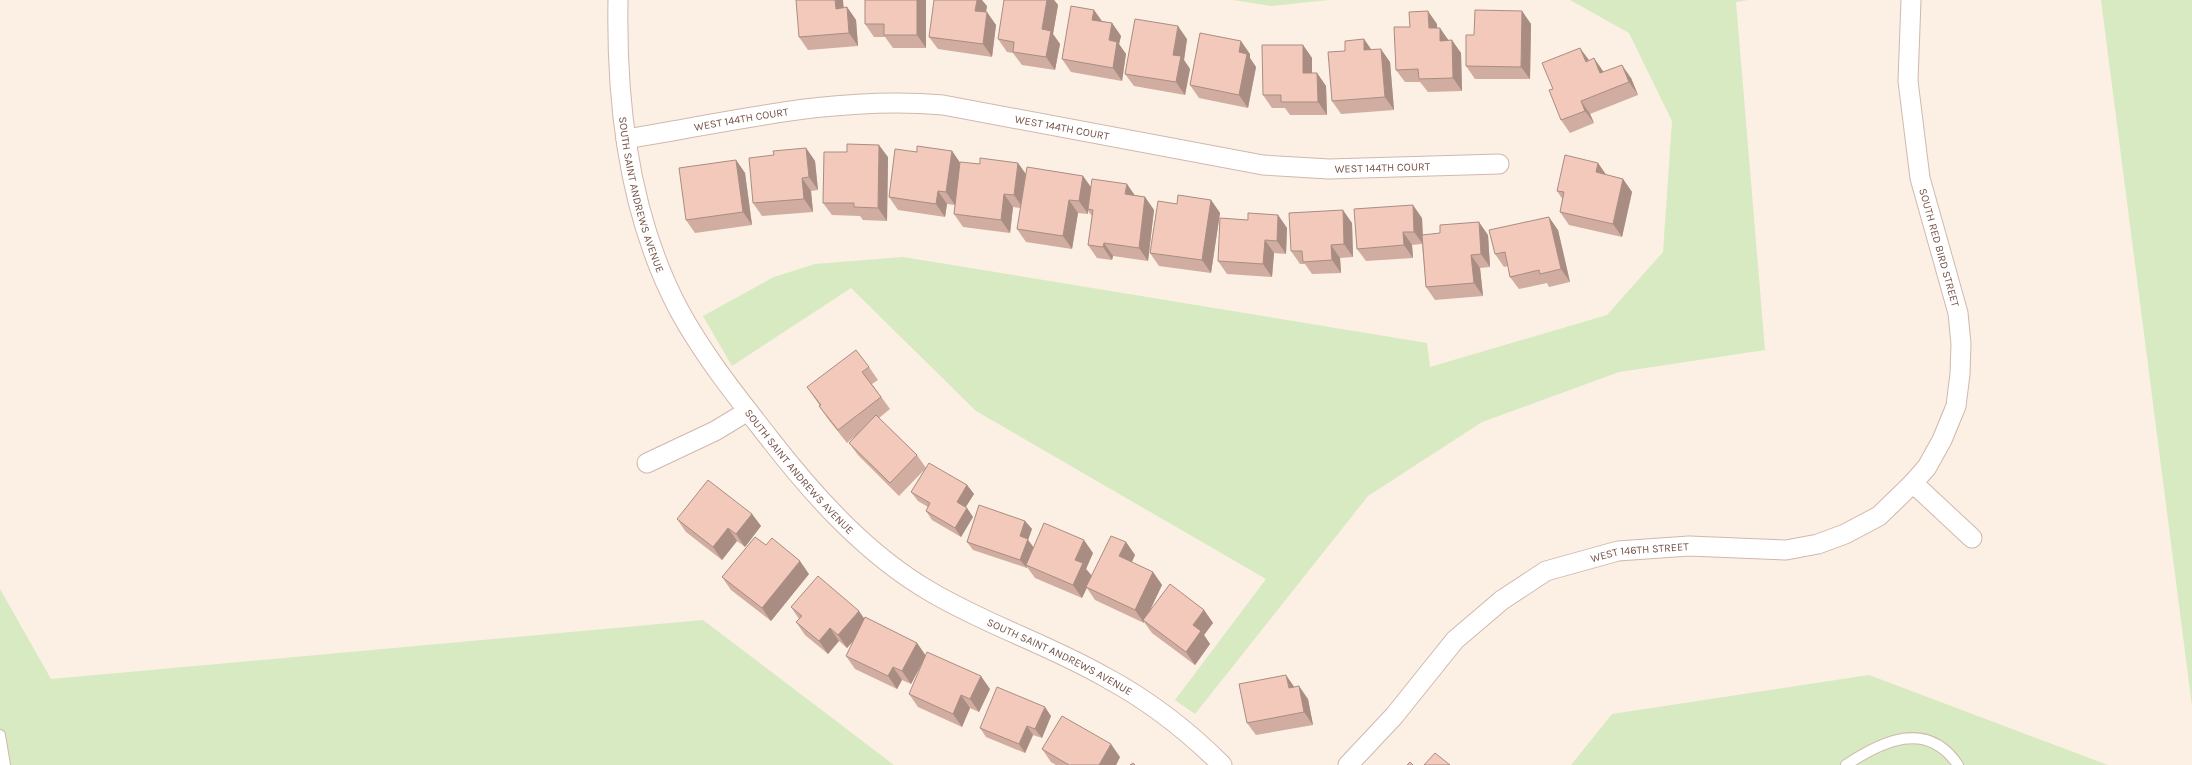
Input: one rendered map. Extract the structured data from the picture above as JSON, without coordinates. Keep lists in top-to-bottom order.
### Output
{
  "streets": {
    "street": [
      "WEST 144TH COURT",
      "SOUTH SAINT ANDREWS AVENUE",
      "SOUTH RED BIRD STREET",
      "WEST 146TH STREET"
    ]
  },
  "crossings": [
    ["WEST 144TH COURT", "SOUTH SAINT ANDREWS AVENUE"],
    ["SOUTH RED BIRD STREET", "WEST 146TH STREET"]
  ]
}
